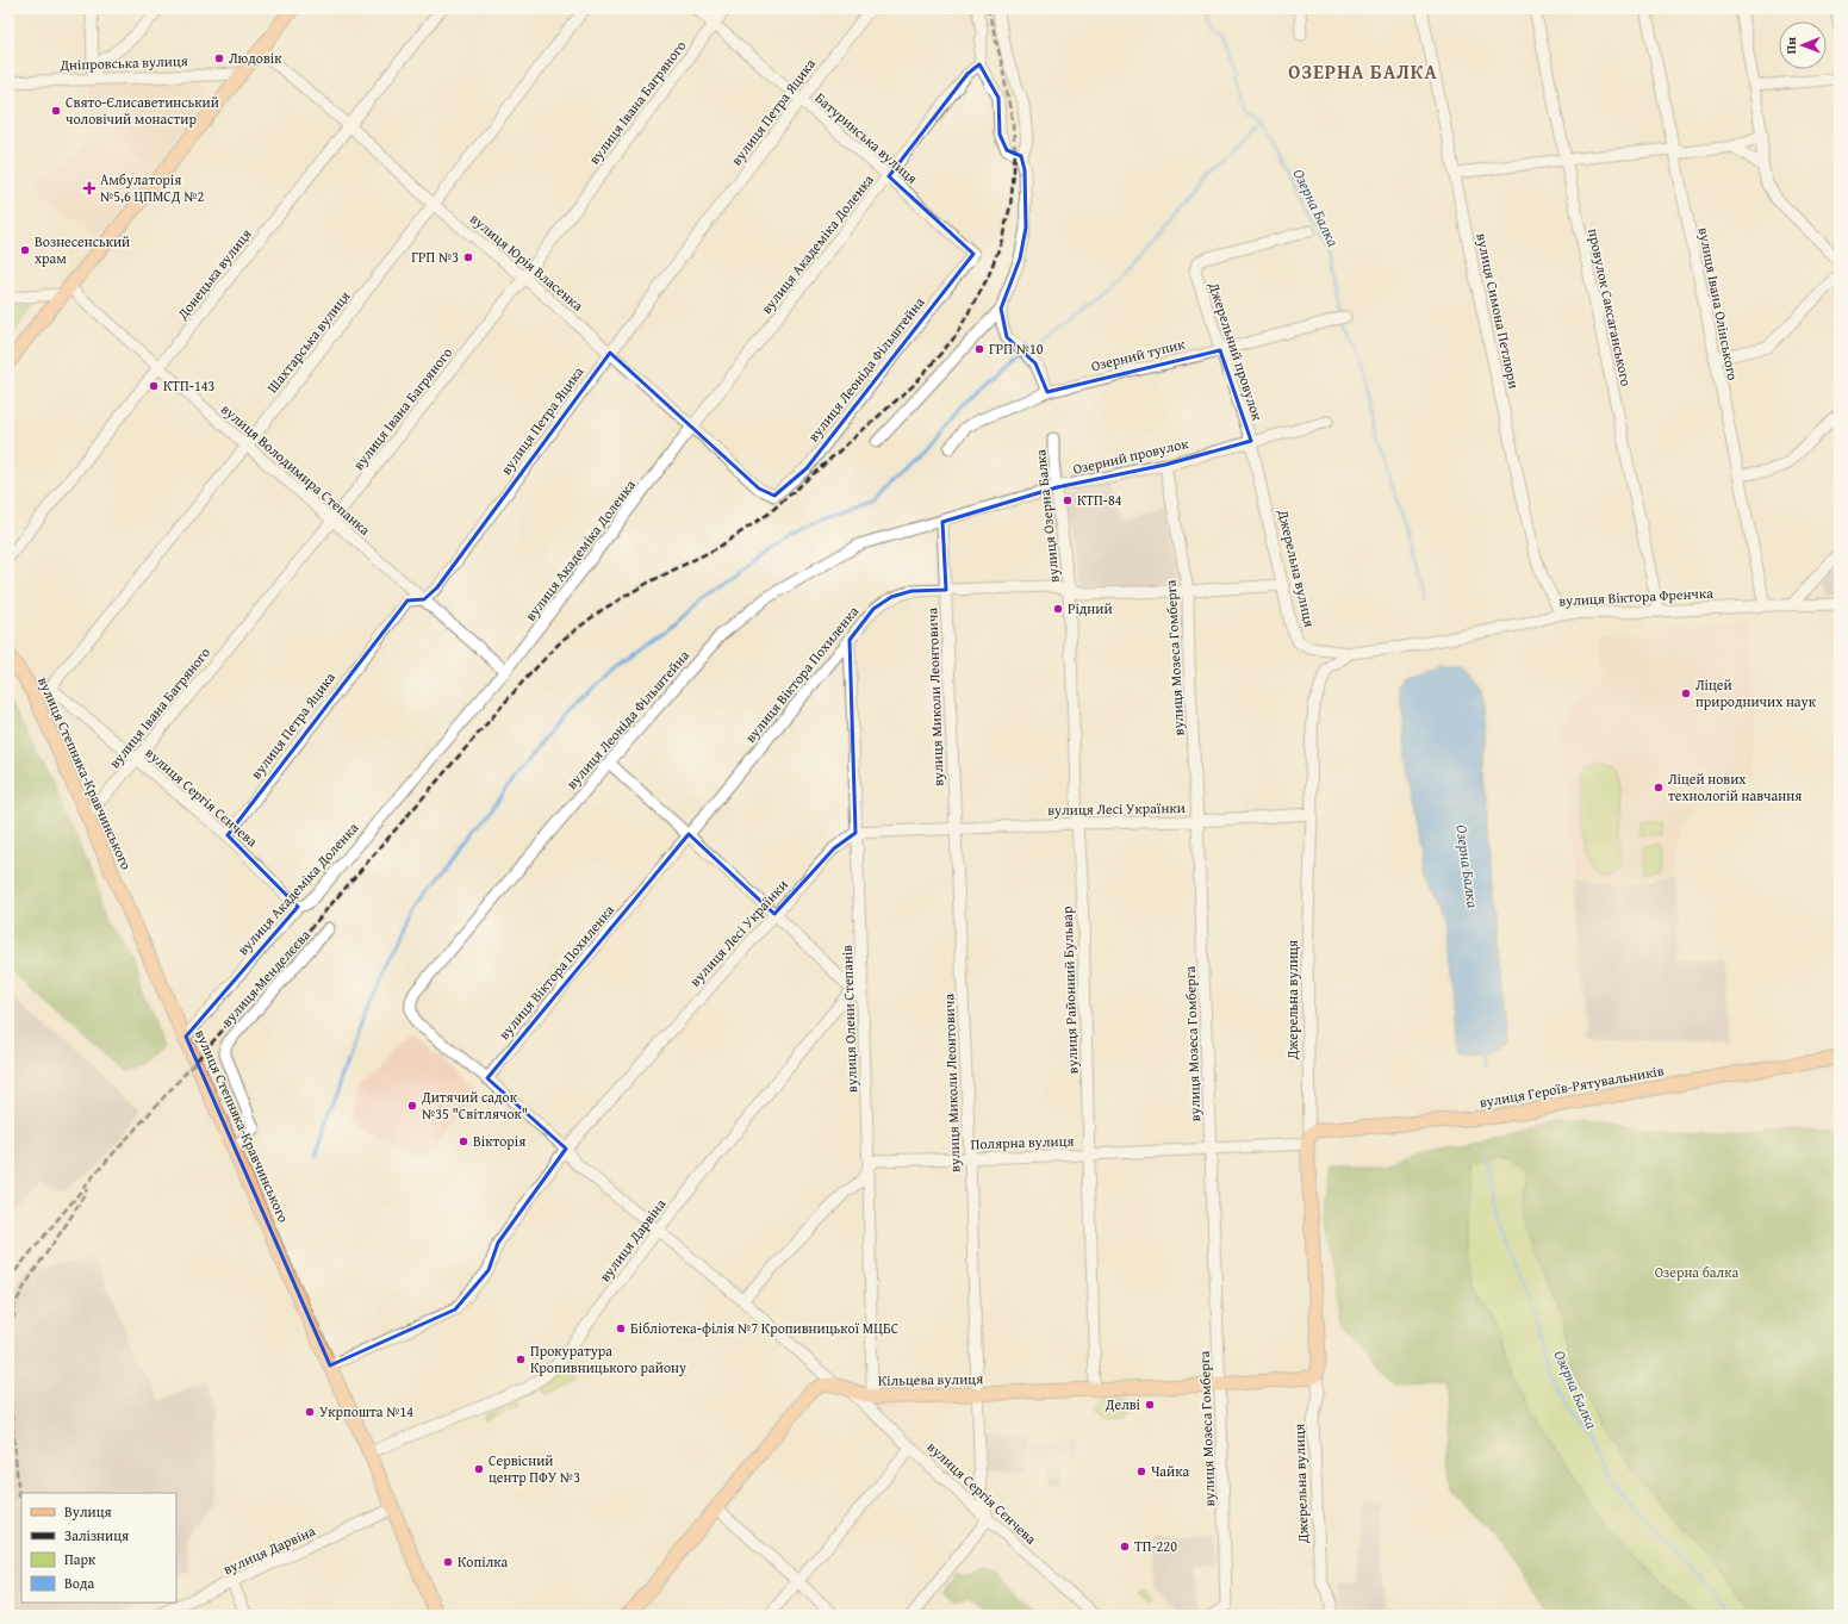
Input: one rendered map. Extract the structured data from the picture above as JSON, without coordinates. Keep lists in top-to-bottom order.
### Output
{
  "streets": {
    "main road": [
      "Джерельна вулиця",
      "вулиця Степняка-Кравчинського",
      "вулиця Героїв-Рятувальників",
      "Кільцева вулиця"
    ],
    "street": [
      "Дніпровська вулиця",
      "вулиця Івана Багряного",
      "вулиця Петра Яцика",
      "Батуринська вулиця",
      "вулиця Академіка Доленка",
      "вулиця Юрія Власенка",
      "Донецька вулиця",
      "вулиця Івана Олінського",
      "провулок Саксаганського",
      "вулиця Симона Петлюри",
      "Шахтарська вулиця",
      "Джерельний провулок",
      "Озерний тупик",
      "вулиця Леоніда Фільштейна",
      "Озерний провулок",
      "вулиця Володимира Степанка",
      "вулиця Озерна Балка",
      "вулиця Віктора Френчка",
      "вулиця Мозеса Гомберга",
      "вулиця Віктора Похиленка",
      "вулиця Миколи Леонтовича",
      "вулиця Сергія Сєнчева",
      "вулиця Лесі Українки",
      "вулиця Менделєєва",
      "вулиця Районний Бульвар",
      "вулиця Олени Степанів",
      "Полярна вулиця",
      "вулиця Дарвіна"
    ]
  },
  "crossings": [
    ["вулиця Івана Багряного", "Батуринська вулиця"],
    ["вулиця Івана Багряного", "вулиця Юрія Власенка"],
    ["вулиця Івана Багряного", "вулиця Володимира Степанка"],
    ["вулиця Івана Багряного", "вулиця Степняка-Кравчинського"],
    ["вулиця Івана Багряного", "вулиця Сергія Сєнчева"],
    ["вулиця Петра Яцика", "Батуринська вулиця"],
    ["вулиця Петра Яцика", "вулиця Юрія Власенка"],
    ["вулиця Петра Яцика", "вулиця Володимира Степанка"],
    ["вулиця Петра Яцика", "вулиця Сергія Сєнчева"],
    ["Батуринська вулиця", "вулиця Академіка Доленка"],
    ["Батуринська вулиця", "вулиця Леоніда Фільштейна"],
    ["вулиця Академіка Доленка", "вулиця Юрія Власенка"],
    ["вулиця Академіка Доленка", "вулиця Володимира Степанка"],
    ["вулиця Академіка Доленка", "вулиця Степняка-Кравчинського"],
    ["вулиця Академіка Доленка", "вулиця Сергія Сєнчева"],
    ["вулиця Юрія Власенка", "Донецька вулиця"],
    ["вулиця Юрія Власенка", "Шахтарська вулиця"],
    ["вулиця Юрія Власенка", "вулиця Леоніда Фільштейна"],
    ["Донецька вулиця", "вулиця Володимира Степанка"],
    ["вулиця Івана Олінського", "вулиця Віктора Френчка"],
    ["провулок Саксаганського", "вулиця Віктора Френчка"],
    ["вулиця Симона Петлюри", "вулиця Віктора Френчка"],
    ["Шахтарська вулиця", "вулиця Володимира Степанка"],
    ["Шахтарська вулиця", "вулиця Сергія Сєнчева"],
    ["Джерельний провулок", "Озерний тупик"],
    ["Джерельний провулок", "Озерний провулок"],
    ["Джерельний провулок", "Джерельна вулиця"],
    ["вулиця Леоніда Фільштейна", "Озерний провулок"],
    ["вулиця Леоніда Фільштейна", "вулиця Віктора Похиленка"],
    ["вулиця Леоніда Фільштейна", "вулиця Миколи Леонтовича"],
    ["Озерний провулок", "вулиця Озерна Балка"],
    ["Озерний провулок", "Джерельна вулиця"],
    ["Озерний провулок", "вулиця Мозеса Гомберга"],
    ["Озерний провулок", "вулиця Миколи Леонтовича"],
    ["вулиця Озерна Балка", "вулиця Віктора Похиленка"],
    ["вулиця Озерна Балка", "вулиця Районний Бульвар"],
    ["Джерельна вулиця", "вулиця Віктора Френчка"],
    ["Джерельна вулиця", "вулиця Віктора Похиленка"],
    ["Джерельна вулиця", "вулиця Лесі Українки"],
    ["Джерельна вулиця", "вулиця Героїв-Рятувальників"],
    ["Джерельна вулиця", "Полярна вулиця"],
    ["Джерельна вулиця", "Кільцева вулиця"],
    ["вулиця Мозеса Гомберга", "вулиця Віктора Похиленка"],
    ["вулиця Мозеса Гомберга", "вулиця Лесі Українки"],
    ["вулиця Мозеса Гомберга", "Полярна вулиця"],
    ["вулиця Мозеса Гомберга", "Кільцева вулиця"],
    ["вулиця Віктора Похиленка", "вулиця Миколи Леонтовича"],
    ["вулиця Віктора Похиленка", "вулиця Районний Бульвар"],
    ["вулиця Віктора Похиленка", "вулиця Олени Степанів"],
    ["вулиця Миколи Леонтовича", "вулиця Сергія Сєнчева"],
    ["вулиця Миколи Леонтовича", "вулиця Лесі Українки"],
    ["вулиця Миколи Леонтовича", "Полярна вулиця"],
    ["вулиця Миколи Леонтовича", "Кільцева вулиця"],
    ["вулиця Степняка-Кравчинського", "вулиця Лесі Українки"],
    ["вулиця Степняка-Кравчинського", "вулиця Менделєєва"],
    ["вулиця Степняка-Кравчинського", "вулиця Дарвіна"],
    ["вулиця Сергія Сєнчева", "Кільцева вулиця"],
    ["вулиця Лесі Українки", "вулиця Районний Бульвар"],
    ["вулиця Лесі Українки", "вулиця Олени Степанів"],
    ["вулиця Районний Бульвар", "Полярна вулиця"],
    ["вулиця Районний Бульвар", "Кільцева вулиця"],
    ["вулиця Олени Степанів", "Полярна вулиця"],
    ["вулиця Олени Степанів", "вулиця Дарвіна"],
    ["вулиця Олени Степанів", "Кільцева вулиця"],
    ["вулиця Героїв-Рятувальників", "Полярна вулиця"]
  ],
  "districts": ["ОЗЕРНА БАЛКА"],
  "water": ["Озерна Балка"],
  "parks": ["Озерна балка"],
  "places": {
    "other": [
      "Людовік",
      "Свято-Єлисаветинський чоловічий монастир",
      "Вознесенський храм",
      "ГРП №3",
      "ГРП №10",
      "КТП-143",
      "КТП-84",
      "Рідний",
      "Ліцей природничих наук",
      "Ліцей нових технологій навчання",
      "Дитячий садок №35 \"Світлячок\"",
      "Вікторія",
      "Бібліотека-філія №7 Кропивницької МЦБС",
      "Прокуратура Кропивницького району",
      "Делві",
      "Укрпошта №14",
      "Сервісний центр ПФУ №3",
      "Чайка",
      "ТП-220",
      "Копілка"
    ],
    "health": ["Амбулаторія №5,6 ЦПМСД №2"]
  },
  "legend": [
    "Вулиця",
    "Залізниця",
    "Парк",
    "Вода"
  ],
  "north": "left"
}
